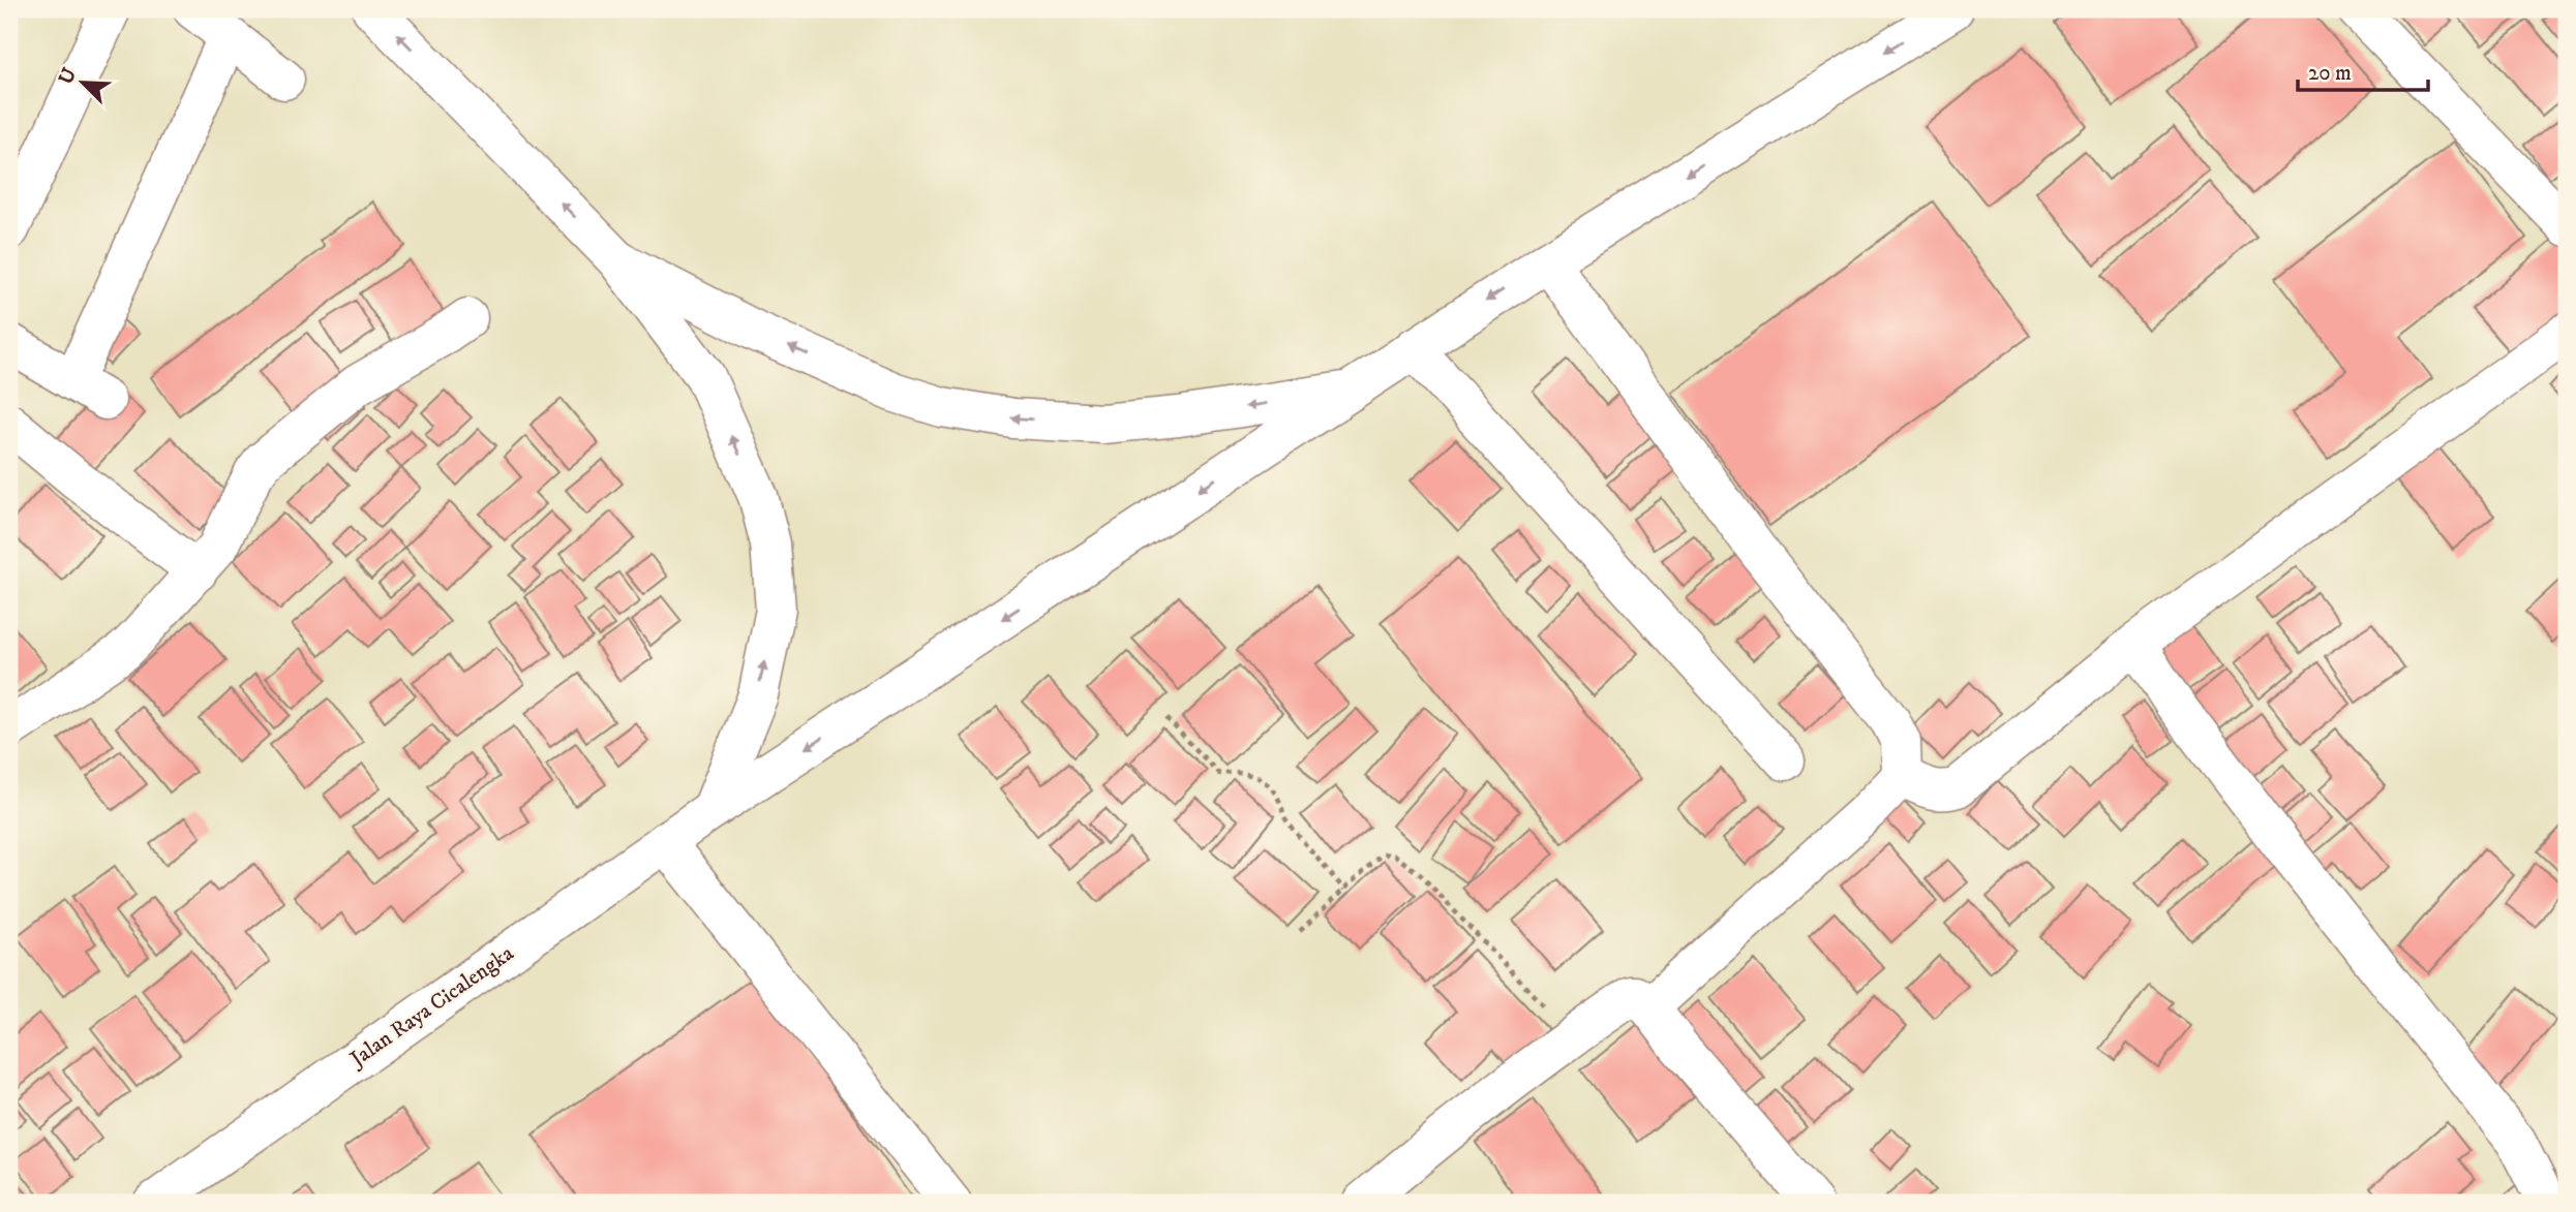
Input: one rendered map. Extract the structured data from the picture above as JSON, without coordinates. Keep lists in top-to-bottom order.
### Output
{
  "streets": {
    "main road": ["Jalan Raya Cicalengka"]
  },
  "one_way": ["Jalan Raya Cicalengka"],
  "scale_bar": "20 m",
  "north": "top left"
}
